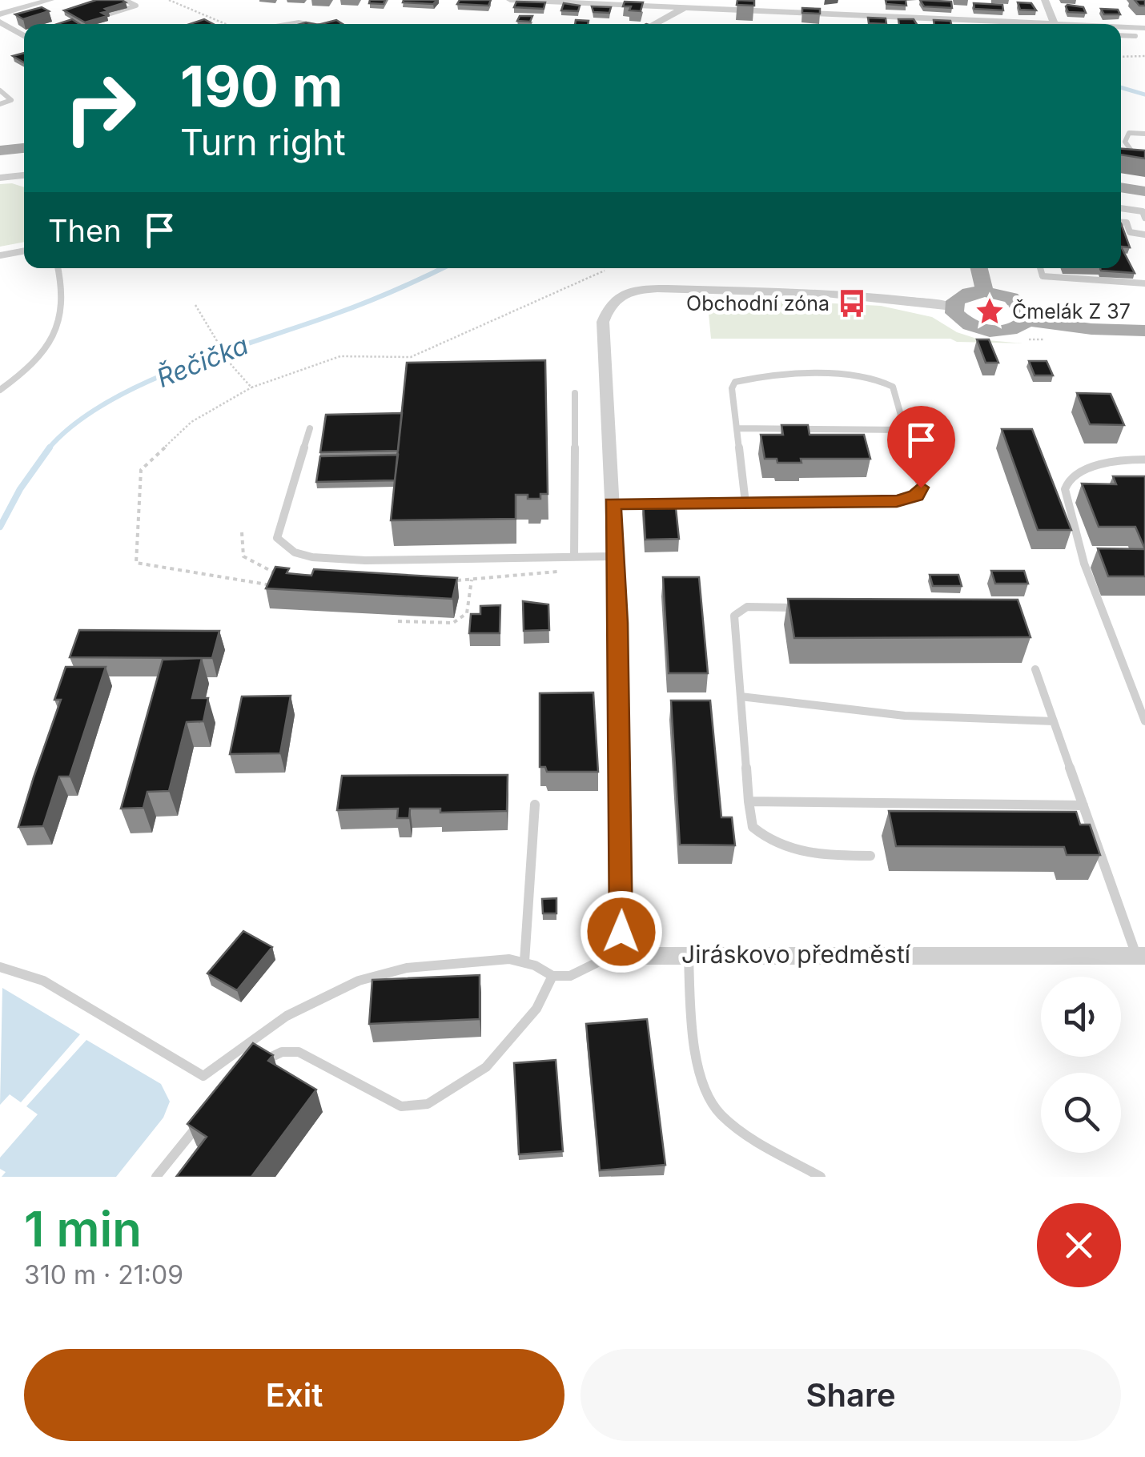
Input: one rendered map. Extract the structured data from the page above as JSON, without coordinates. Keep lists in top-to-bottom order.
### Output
{
  "streets": {
    "street": ["Jiráskovo předměstí"]
  },
  "water": ["Řečička"],
  "places": {
    "bus stop": ["Obchodní zóna"],
    "place": ["Čmelák Z 37"]
  },
  "page": {
    "turn": ["190 m", "Turn right"],
    "then": "Then",
    "heading": ["1 min", "310 m · 21:09"],
    "buttons": ["Exit", "Share"]
  }
}
